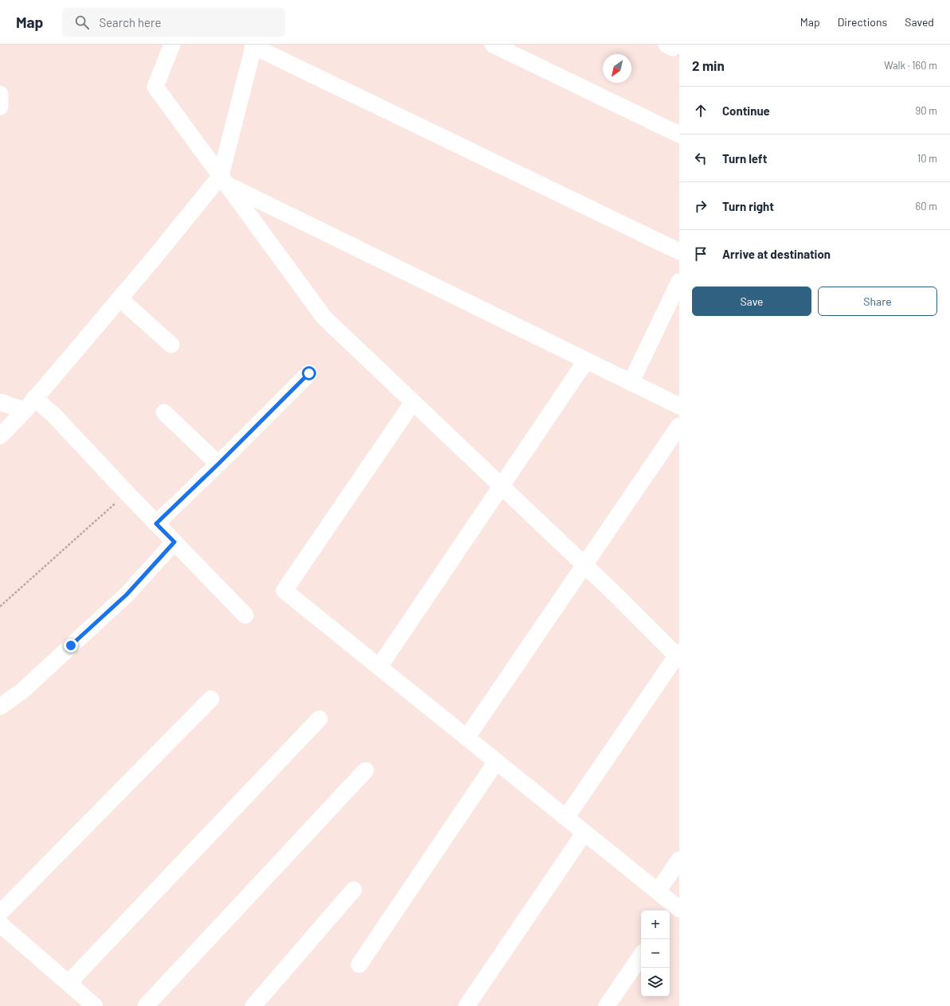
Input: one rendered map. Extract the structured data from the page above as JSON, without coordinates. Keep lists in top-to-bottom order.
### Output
{
  "north": "bottom left",
  "page": {
    "header": "Map",
    "search": "Search here",
    "nav": ["Map", "Directions", "Saved"],
    "heading": ["2 min", "Walk · 160 m"],
    "list": [
      ["Continue", "90 m"],
      ["Turn left", "10 m"],
      ["Turn right", "60 m"],
      "Arrive at destination"
    ],
    "buttons": ["Save", "Share"],
    "map_buttons": ["+", "−"]
  }
}
